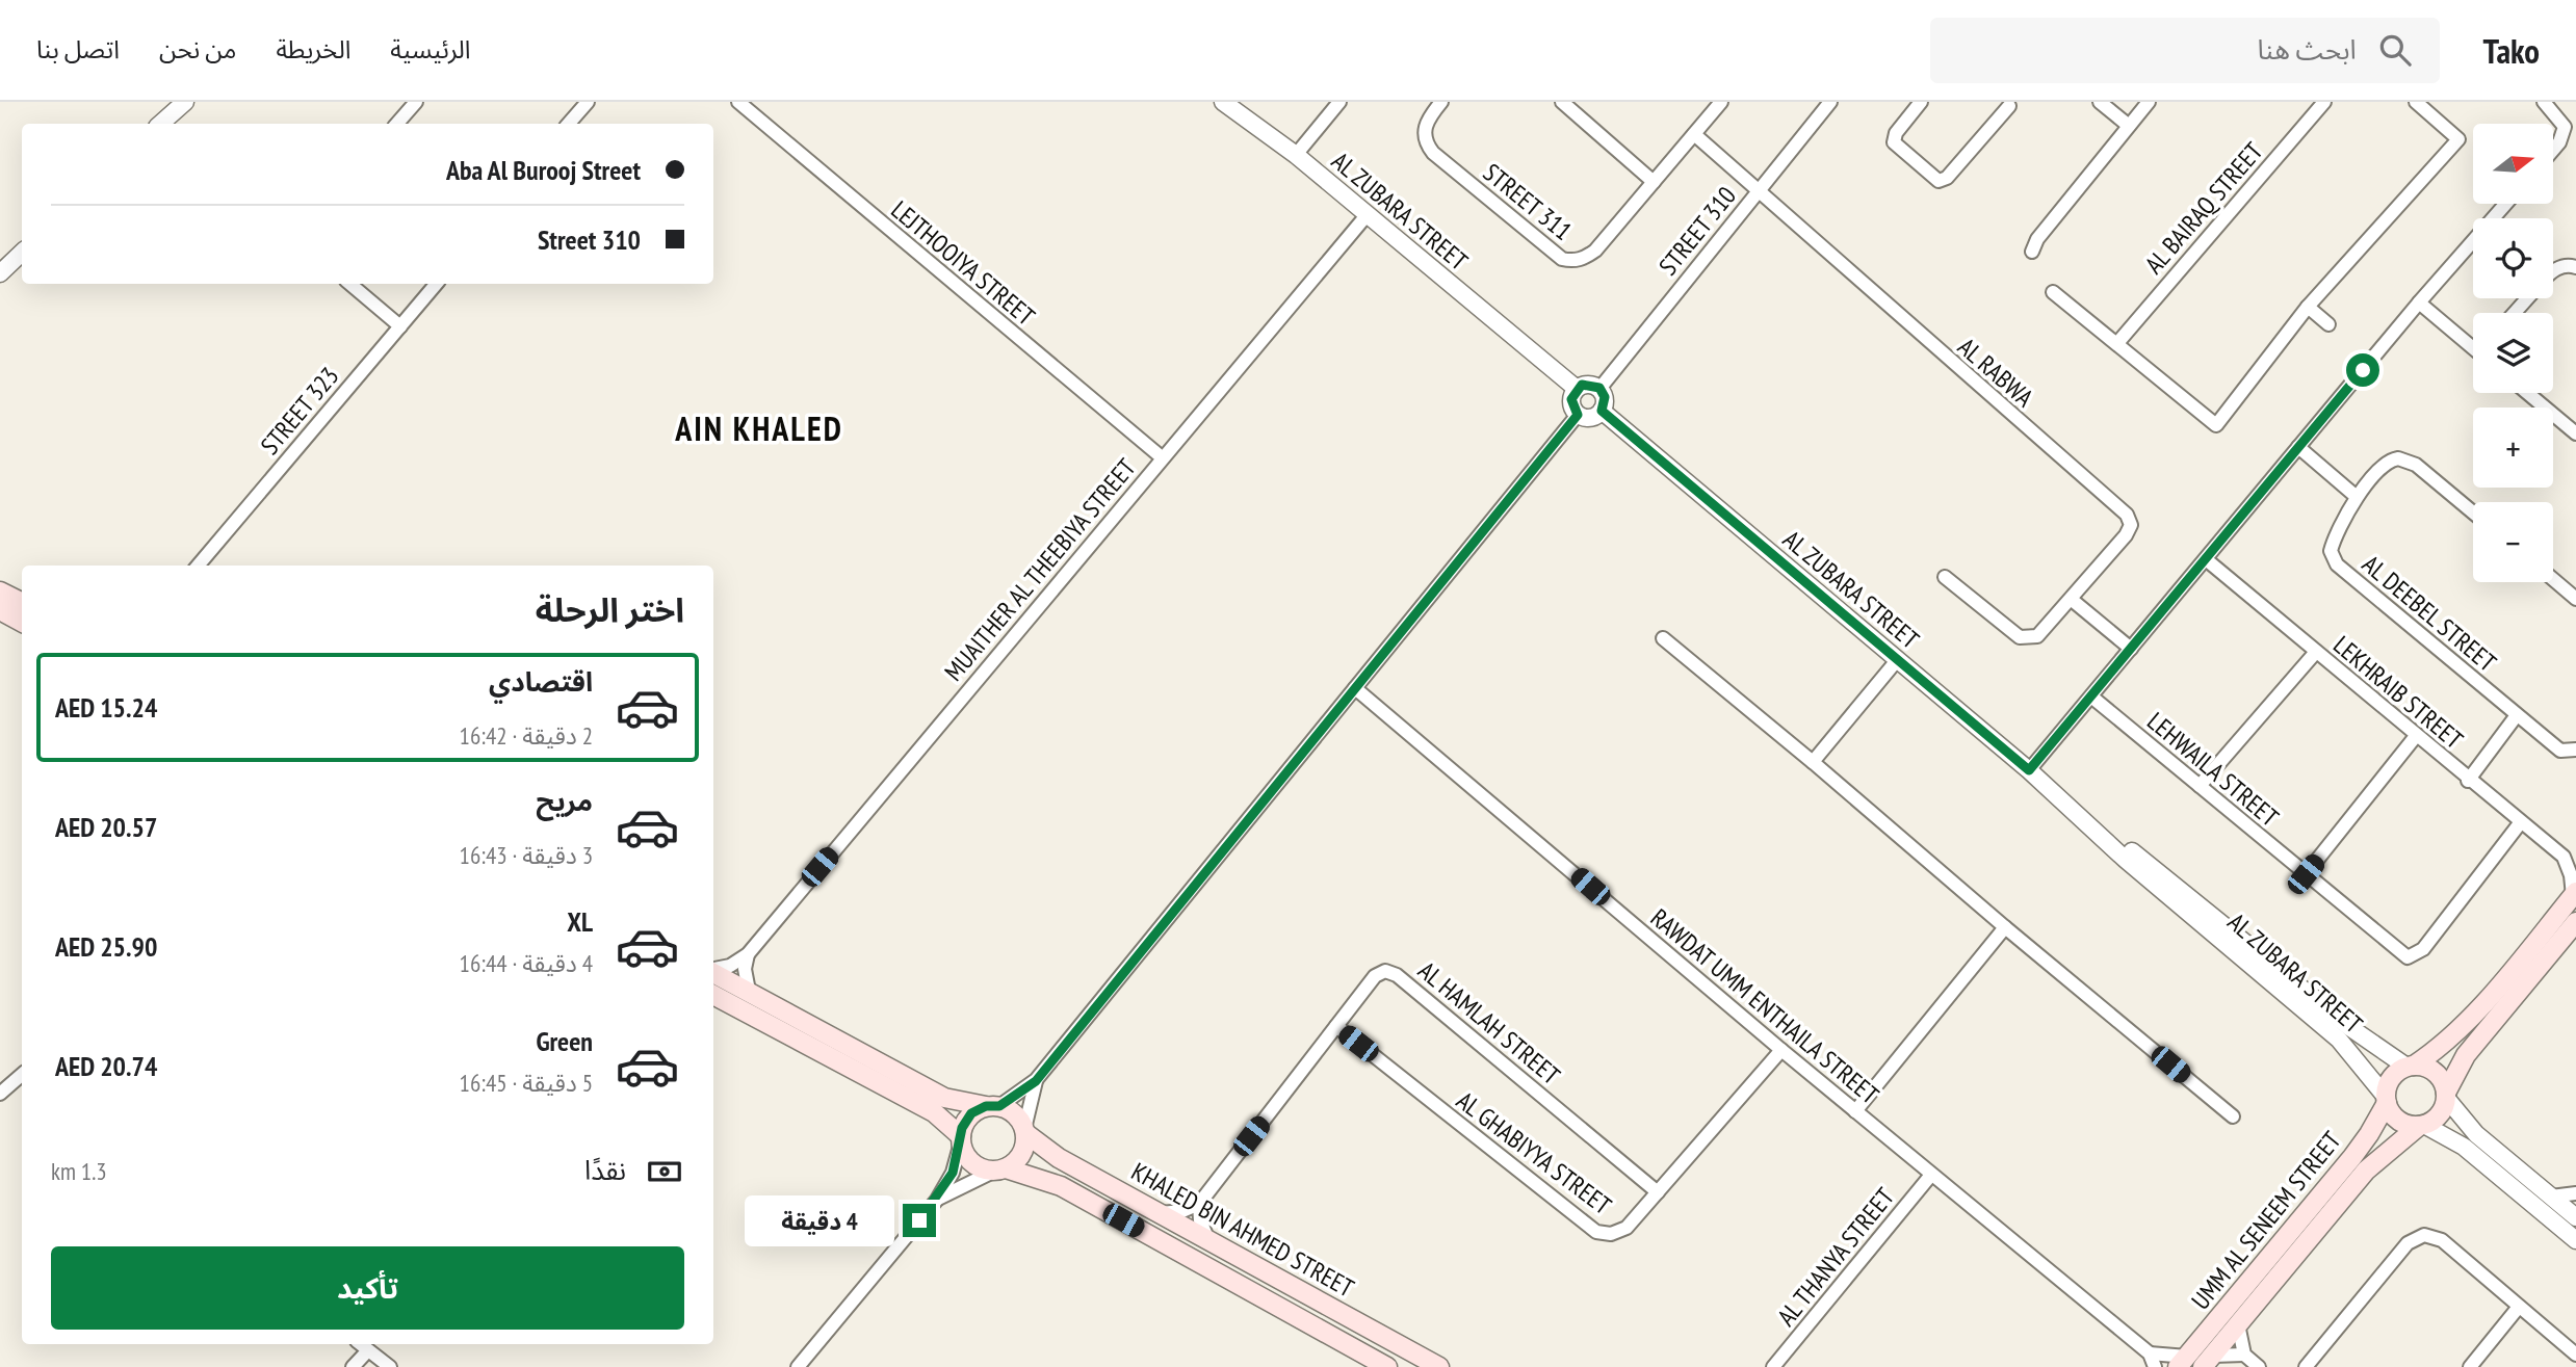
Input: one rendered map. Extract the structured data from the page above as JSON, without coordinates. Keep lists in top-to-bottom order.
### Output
{
  "streets": {
    "main road": ["UMM AL SENEEM STREET", "KHALED BIN AHMED STREET"],
    "street": [
      "STREET 311",
      "AL BAIRAQ STREET",
      "AL ZUBARA STREET",
      "STREET 310",
      "LEJTHOOIYA STREET",
      "AL RABWA",
      "STREET 323",
      "MUAITHER AL THEEBIYA STREET",
      "AL DEEBEL STREET",
      "LEKHRAIB STREET",
      "LEHWAILA STREET",
      "RAWDAT UMM ENTHAILA STREET",
      "AL HAMLAH STREET",
      "AL GHABIYYA STREET",
      "AL THANYA STREET"
    ]
  },
  "crossings": [
    ["AL ZUBARA STREET", "STREET 310"],
    ["AL ZUBARA STREET", "MUAITHER AL THEEBIYA STREET"],
    ["AL ZUBARA STREET", "UMM AL SENEEM STREET"],
    ["STREET 310", "AL RABWA"],
    ["LEJTHOOIYA STREET", "MUAITHER AL THEEBIYA STREET"],
    ["LEKHRAIB STREET", "LEHWAILA STREET"],
    ["RAWDAT UMM ENTHAILA STREET", "AL GHABIYYA STREET"],
    ["RAWDAT UMM ENTHAILA STREET", "AL THANYA STREET"],
    ["AL HAMLAH STREET", "AL GHABIYYA STREET"]
  ],
  "districts": ["AIN KHALED"],
  "north": "right",
  "page": {
    "header": "Tako",
    "search": "ابحث هنا",
    "nav": [
      "الرئيسية",
      "الخريطة",
      "من نحن",
      "اتصل بنا"
    ],
    "map_buttons": ["+", "−"],
    "banner": ["Aba Al Burooj Street", "Street 310"],
    "heading": "اختر الرحلة",
    "list": [
      {
        "name": "اقتصادي",
        "note": "2 دقيقة · 16:42",
        "value": "AED 15.24"
      },
      {
        "name": "مريح",
        "note": "3 دقيقة · 16:43",
        "value": "AED 20.57"
      },
      {
        "name": "XL",
        "note": "4 دقيقة · 16:44",
        "value": "AED 25.90"
      },
      {
        "name": "Green",
        "note": "5 دقيقة · 16:45",
        "value": "AED 20.74"
      }
    ],
    "pay": ["نقدًا", "1.3 km"],
    "bubble": "4 دقيقة",
    "buttons": "تأكيد"
  }
}
